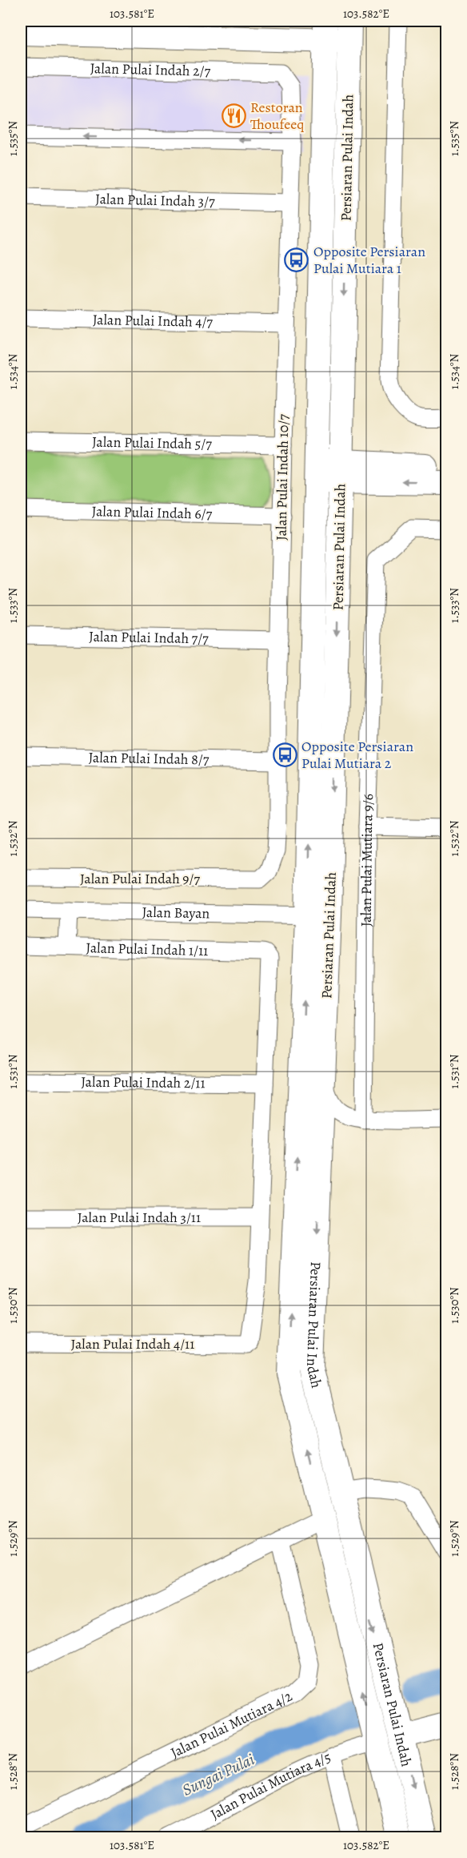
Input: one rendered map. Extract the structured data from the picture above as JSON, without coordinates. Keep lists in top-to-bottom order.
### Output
{
  "streets": {
    "main road": ["Persiaran Pulai Indah"],
    "street": [
      "Jalan Pulai Indah 2/7",
      "Jalan Pulai Indah 3/7",
      "Jalan Pulai Indah 4/7",
      "Jalan Pulai Indah 5/7",
      "Jalan Pulai Indah 10/7",
      "Jalan Pulai Indah 6/7",
      "Jalan Pulai Indah 7/7",
      "Jalan Pulai Indah 8/7",
      "Jalan Pulai Mutiara 9/6",
      "Jalan Pulai Indah 9/7",
      "Jalan Bayan",
      "Jalan Pulai Indah 1/11",
      "Jalan Pulai Indah 2/11",
      "Jalan Pulai Indah 3/11",
      "Jalan Pulai Indah 4/11",
      "Jalan Pulai Mutiara 4/2",
      "Jalan Pulai Mutiara 4/5"
    ]
  },
  "crossings": [
    ["Jalan Pulai Indah 2/7", "Jalan Pulai Indah 10/7"],
    ["Persiaran Pulai Indah", "Jalan Bayan"],
    ["Persiaran Pulai Indah", "Jalan Pulai Mutiara 4/5"],
    ["Jalan Pulai Indah 3/7", "Jalan Pulai Indah 10/7"],
    ["Jalan Pulai Indah 4/7", "Jalan Pulai Indah 10/7"],
    ["Jalan Pulai Indah 5/7", "Jalan Pulai Indah 10/7"],
    ["Jalan Pulai Indah 10/7", "Jalan Pulai Indah 6/7"],
    ["Jalan Pulai Indah 10/7", "Jalan Pulai Indah 7/7"],
    ["Jalan Pulai Indah 10/7", "Jalan Pulai Indah 8/7"],
    ["Jalan Pulai Indah 10/7", "Jalan Pulai Indah 9/7"],
    ["Jalan Pulai Indah 1/11", "Jalan Pulai Indah 2/11"],
    ["Jalan Pulai Indah 3/11", "Jalan Pulai Indah 4/11"]
  ],
  "water": ["Sungai Pulai"],
  "places": {
    "restaurant": ["Restoran Thoufeeq"],
    "bus stop": ["Opposite Persiaran Pulai Mutiara 1", "Opposite Persiaran Pulai Mutiara 2"]
  },
  "coordinates": [
    "103.581°E",
    "103.582°E",
    "1.535°N",
    "1.534°N",
    "1.533°N",
    "1.532°N",
    "1.531°N",
    "1.530°N",
    "1.529°N",
    "1.528°N"
  ]
}
